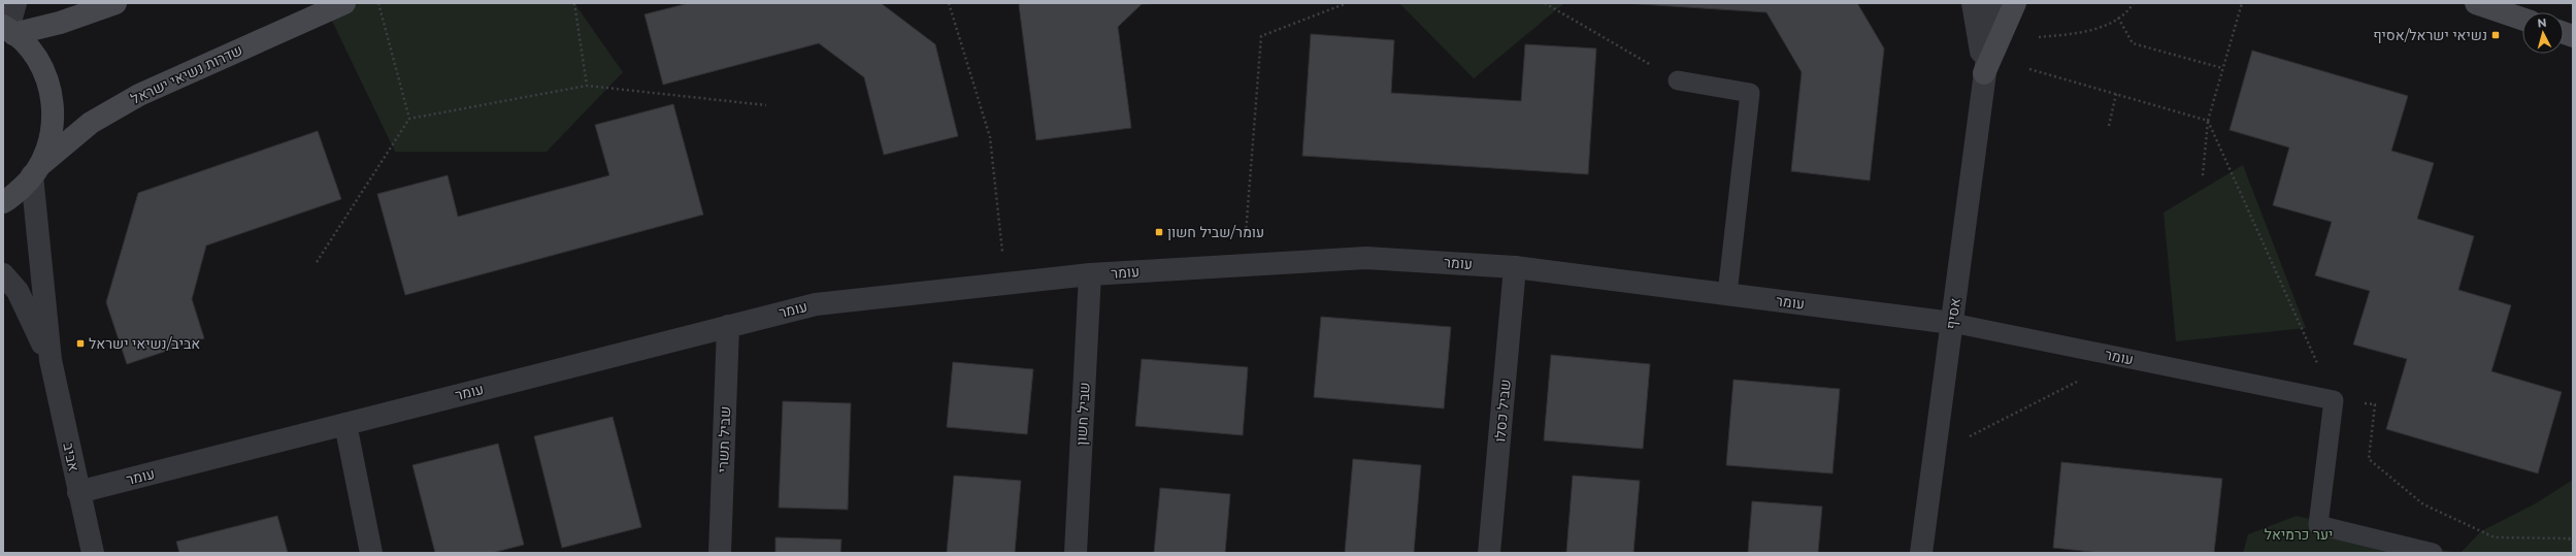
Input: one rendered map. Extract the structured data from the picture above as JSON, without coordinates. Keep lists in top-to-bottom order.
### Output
{
  "streets": {
    "street": [
      "שדרות נשיאי ישראל",
      "עומר",
      "אסיף",
      "שביל כסלו",
      "שביל חשון",
      "שביל תשרי",
      "אביב"
    ]
  },
  "crossings": [
    ["שדרות נשיאי ישראל", "אביב"],
    ["עומר", "אסיף"],
    ["עומר", "שביל כסלו"],
    ["עומר", "שביל חשון"],
    ["עומר", "שביל תשרי"],
    ["עומר", "אביב"]
  ],
  "parks": ["יער כרמיאל"],
  "places": {
    "transit": ["נשיאי ישראל/אסיף", "עומר/שביל חשון", "אביב/נשיאי ישראל"]
  },
  "north": "top"
}
